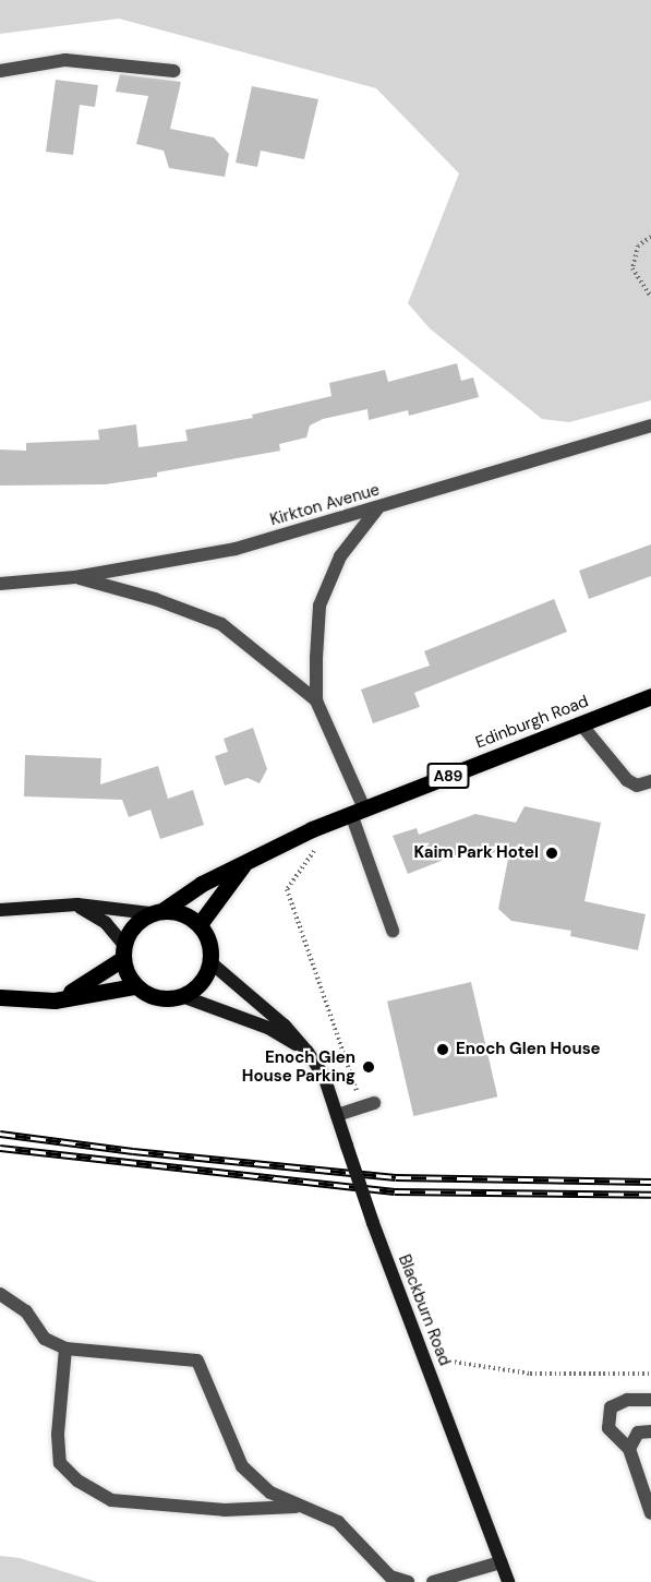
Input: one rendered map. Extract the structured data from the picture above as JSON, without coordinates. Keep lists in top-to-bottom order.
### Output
{
  "streets": {
    "main road": ["Edinburgh Road", "A89", "Blackburn Road"],
    "street": ["Kirkton Avenue"]
  },
  "crossings": [
    ["Edinburgh Road", "A89"],
    ["Edinburgh Road", "Blackburn Road"],
    ["A89", "Blackburn Road"]
  ],
  "places": ["Kaim Park Hotel", "Enoch Glen House", "Enoch Glen House Parking"]
}
